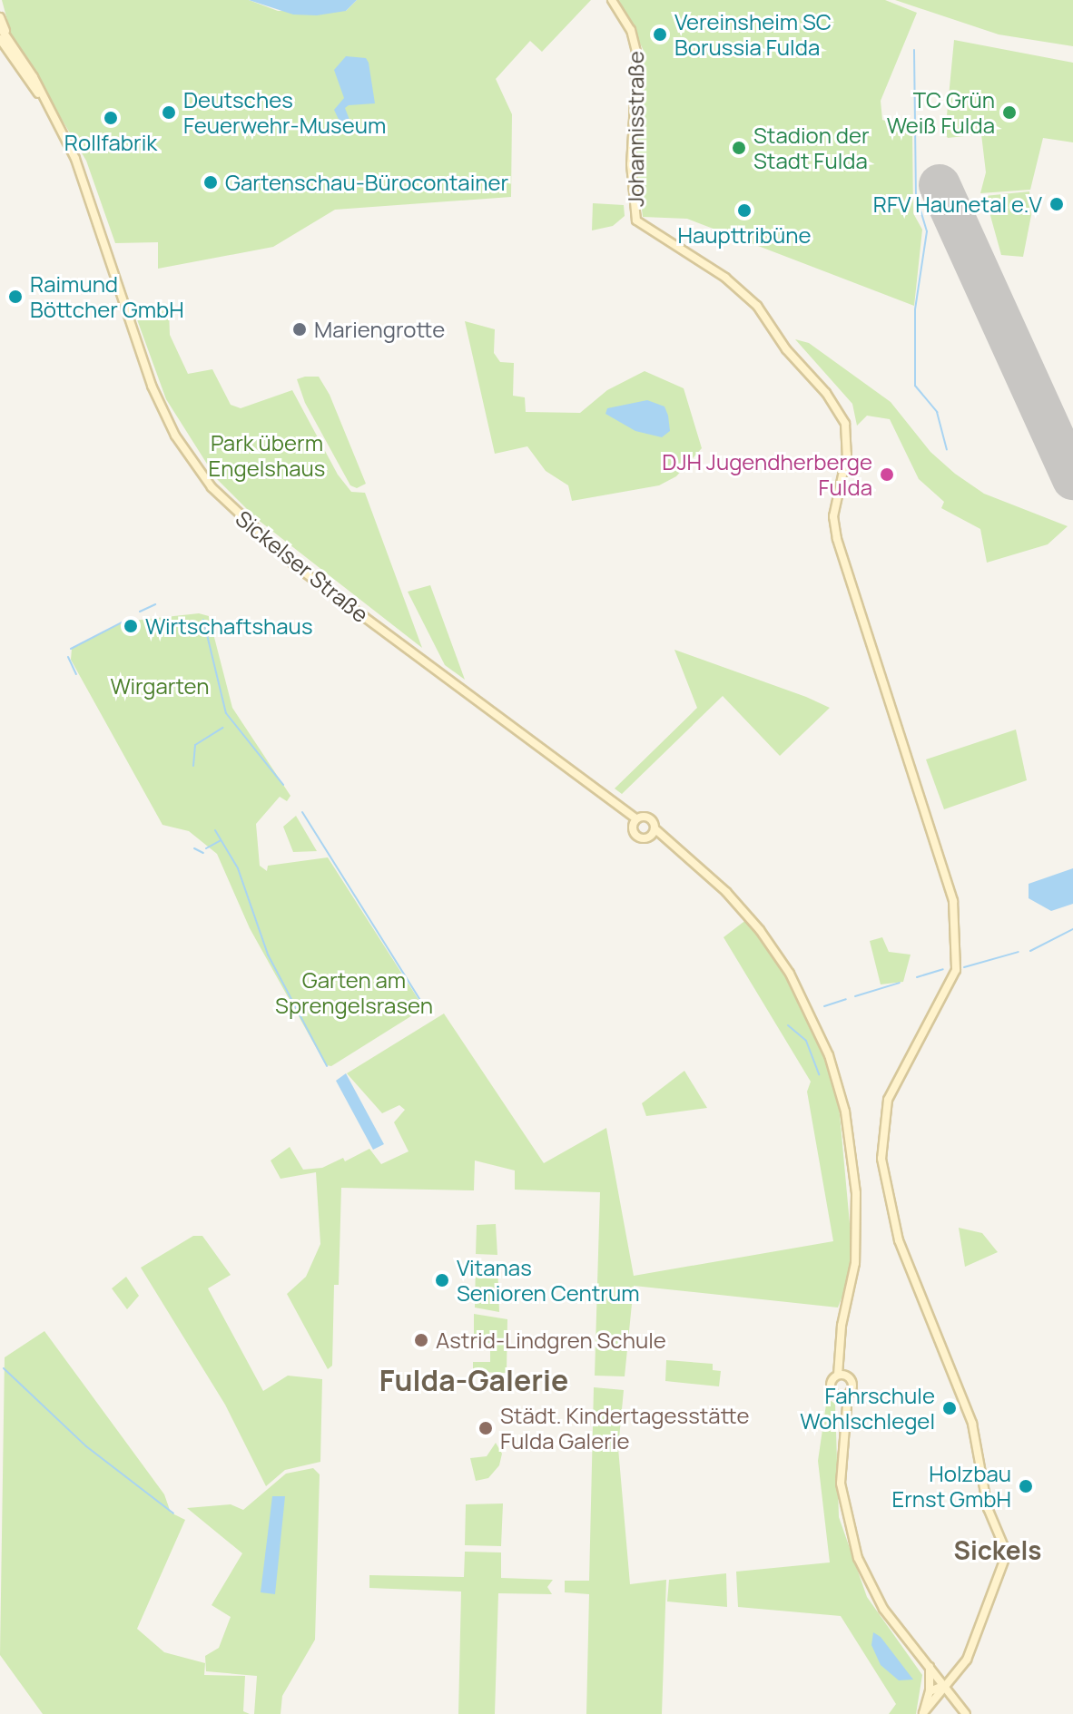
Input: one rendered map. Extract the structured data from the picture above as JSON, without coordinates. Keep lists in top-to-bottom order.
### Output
{
  "streets": {
    "main road": ["Johannisstraße", "Sickelser Straße"]
  },
  "districts": ["Fulda-Galerie", "Sickels"],
  "parks": ["Park überm Engelshaus", "Wirgarten", "Garten am Sprengelsrasen"],
  "places": [
    "Vereinsheim SC Borussia Fulda",
    "Deutsches Feuerwehr-Museum",
    "TC Grün Weiß Fulda",
    "Rollfabrik",
    "Stadion der Stadt Fulda",
    "Gartenschau-Bürocontainer",
    "RFV Haunetal e.V",
    "Haupttribüne",
    "Raimund Böttcher GmbH",
    "Mariengrotte",
    "DJH Jugendherberge Fulda",
    "Wirtschaftshaus",
    "Vitanas Senioren Centrum",
    "Astrid-Lindgren Schule",
    "Fahrschule Wohlschlegel",
    "Städt. Kindertagesstätte Fulda Galerie",
    "Holzbau Ernst GmbH"
  ]
}
